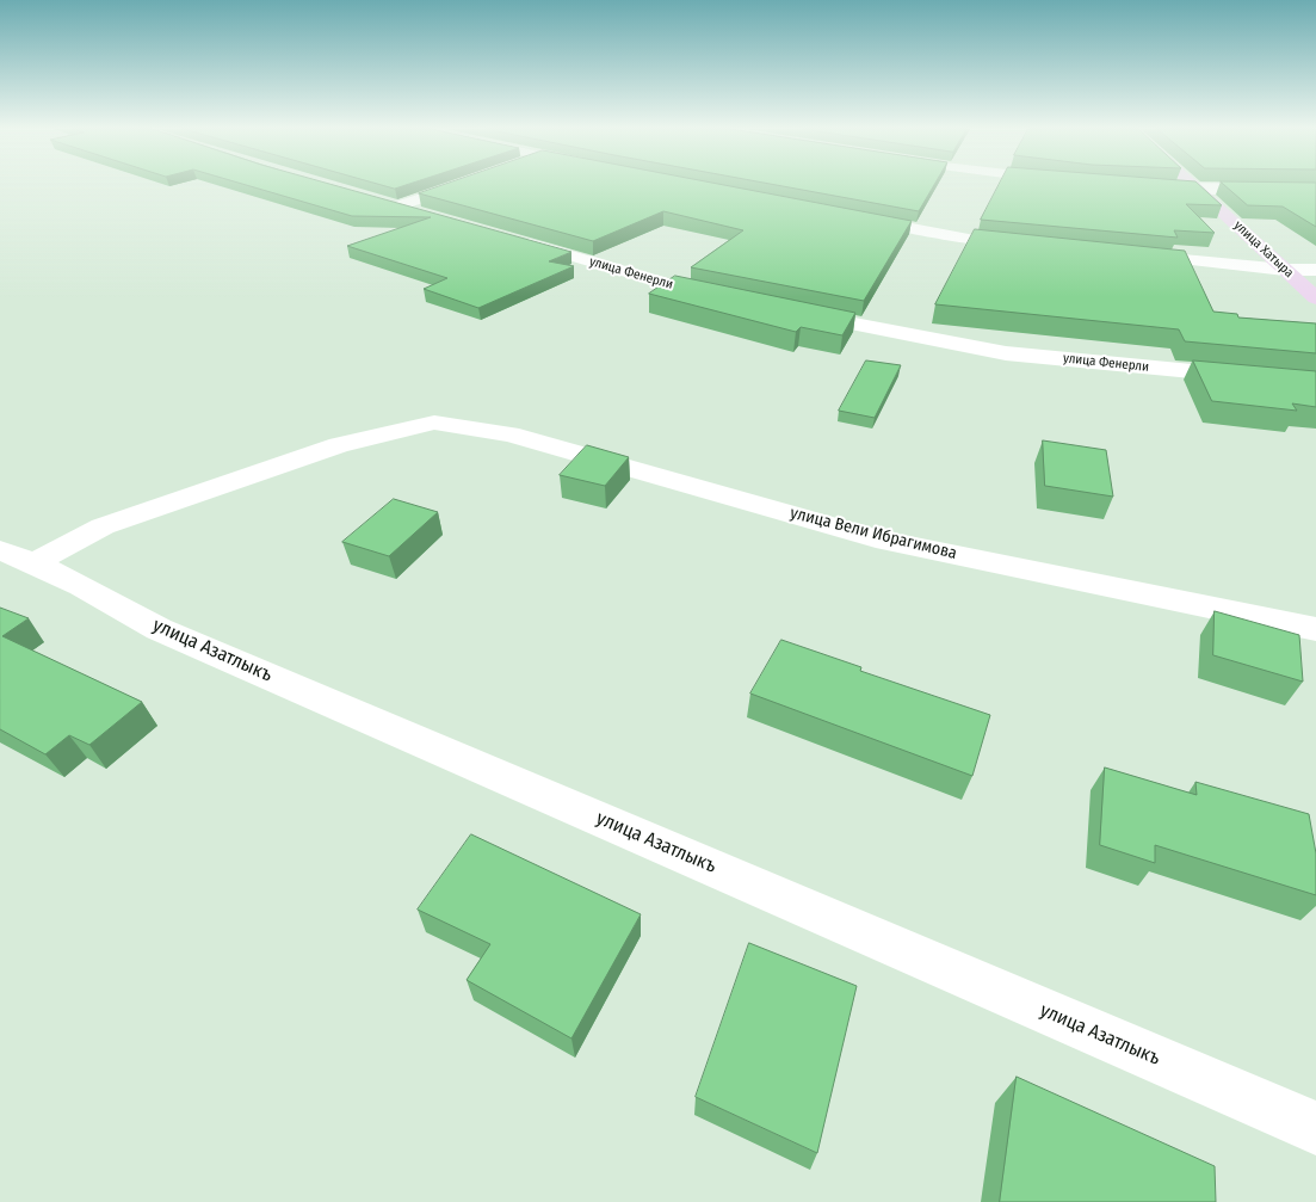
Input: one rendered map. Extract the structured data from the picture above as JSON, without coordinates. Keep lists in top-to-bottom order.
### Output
{
  "streets": {
    "street": [
      "улица Хатыра",
      "улица Фенерли",
      "улица Вели Ибрагимова",
      "улица Азатлыкъ"
    ]
  },
  "crossings": [
    ["улица Вели Ибрагимова", "улица Азатлыкъ"]
  ]
}
